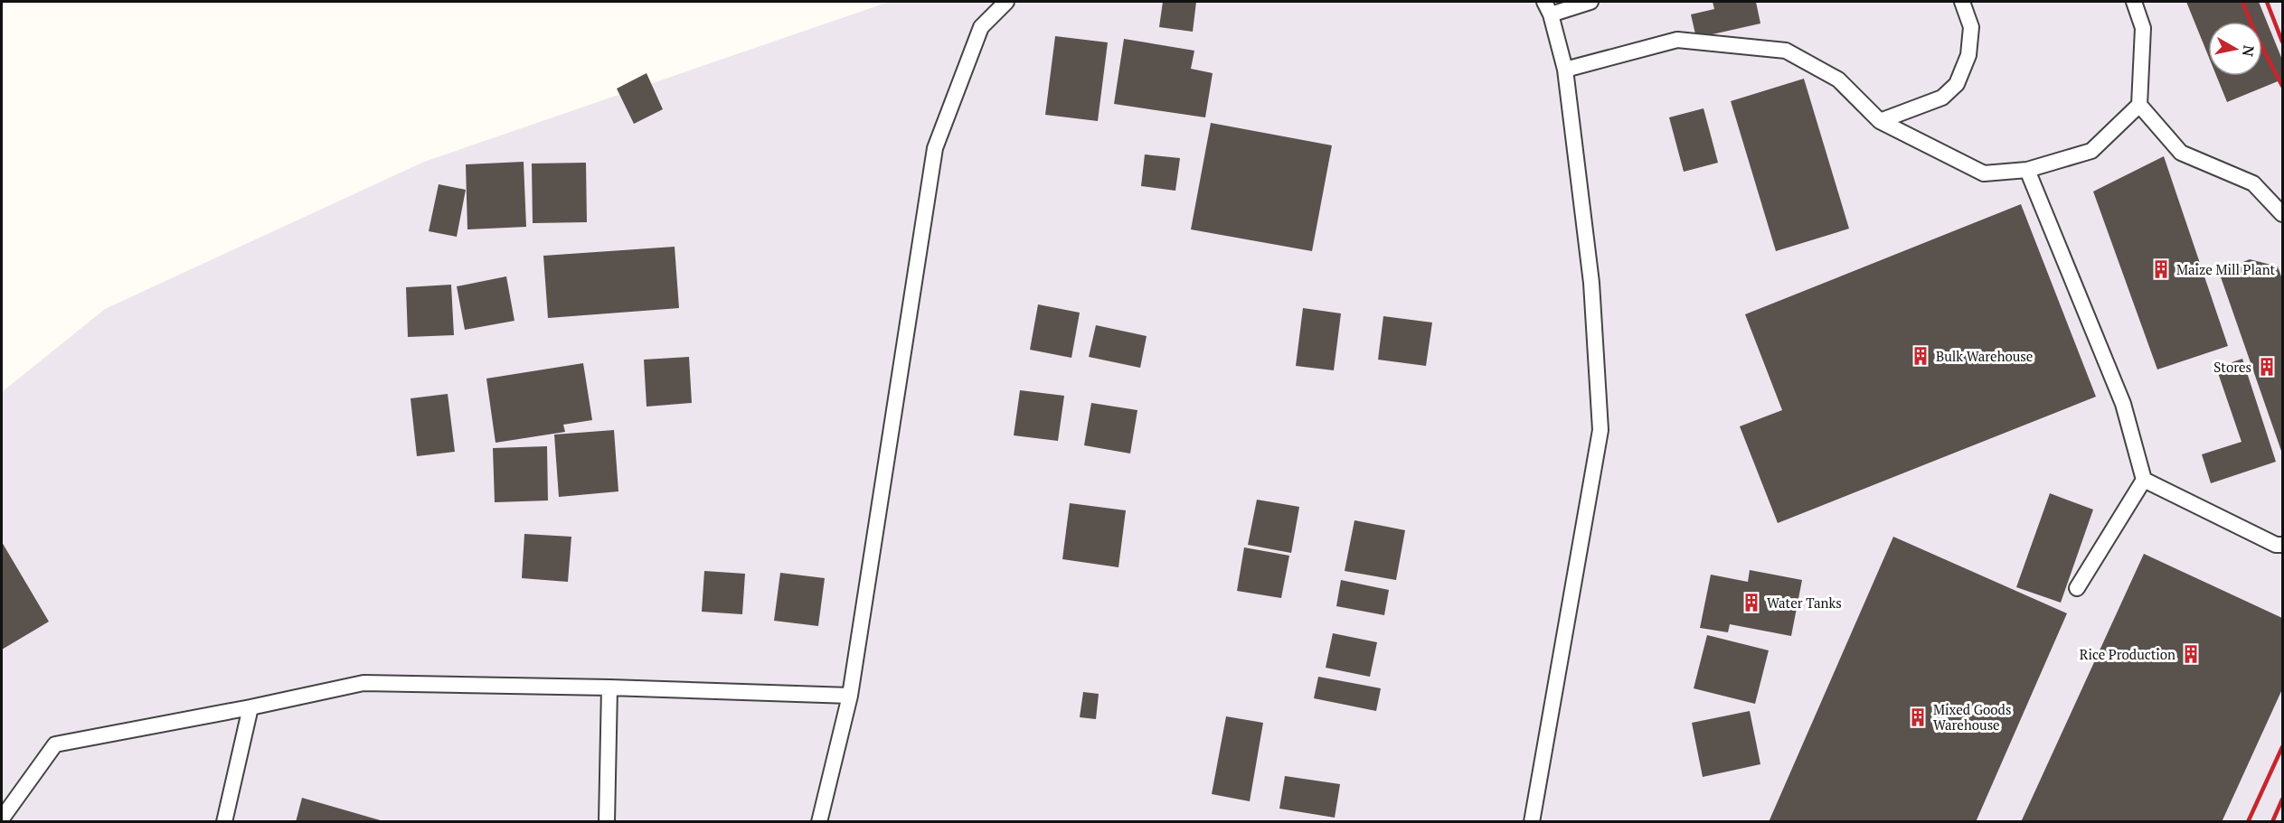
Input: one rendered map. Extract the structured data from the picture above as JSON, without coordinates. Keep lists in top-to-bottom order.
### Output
{
  "places": {
    "building": [
      "Maize Mill Plant",
      "Bulk Warehouse",
      "Stores",
      "Water Tanks",
      "Rice Production",
      "Mixed Goods Warehouse"
    ]
  },
  "north": "right"
}
